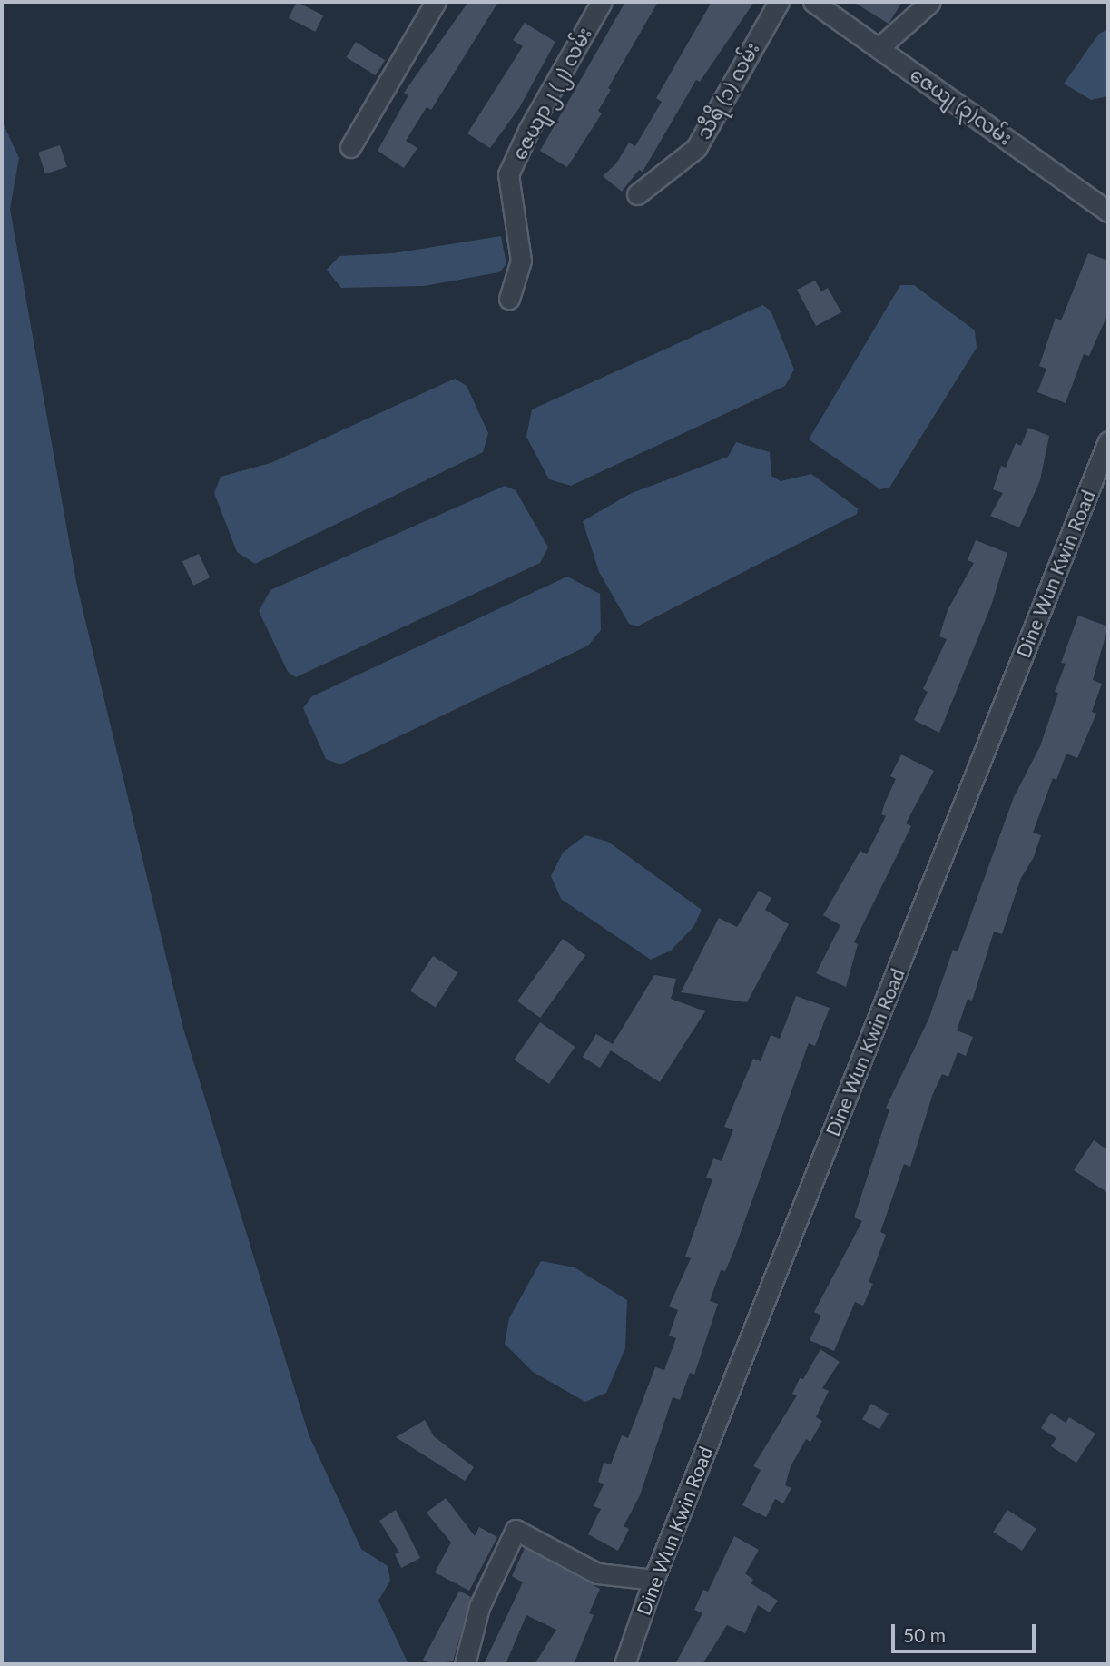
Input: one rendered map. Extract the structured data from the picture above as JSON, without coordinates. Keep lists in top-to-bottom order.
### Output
{
  "streets": {
    "street": [
      "သီရိ (၁) လမ်း",
      "ဇေယျာ၂ (၂) လမ်း",
      "ဇေယျ (၃)လမ်း",
      "Dine Wun Kwin Road"
    ]
  },
  "scale_bar": "50 m"
}
